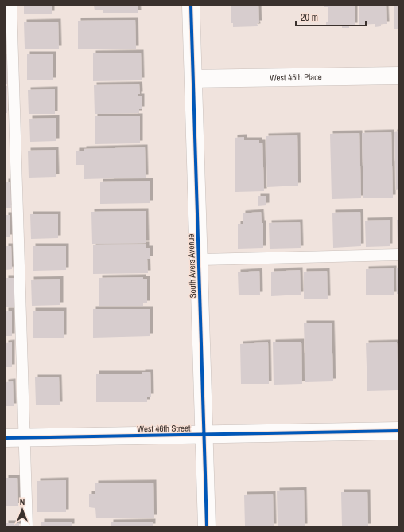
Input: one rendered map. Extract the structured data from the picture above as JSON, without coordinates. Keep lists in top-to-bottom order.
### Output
{
  "streets": {
    "street": ["West 45th Place", "South Avers Avenue", "West 46th Street"]
  },
  "crossings": [
    ["West 45th Place", "South Avers Avenue"],
    ["South Avers Avenue", "West 46th Street"]
  ],
  "scale_bar": "20 m",
  "north": "top"
}
